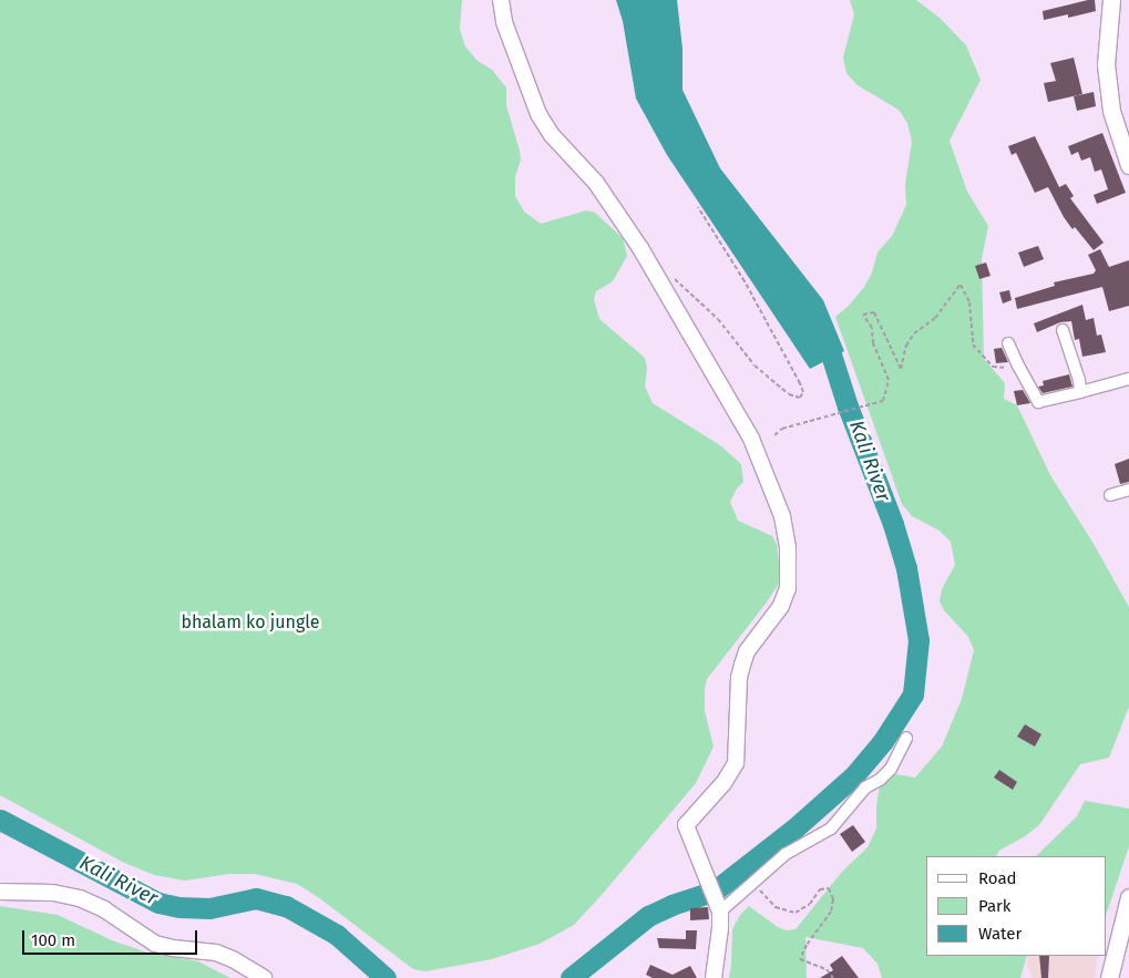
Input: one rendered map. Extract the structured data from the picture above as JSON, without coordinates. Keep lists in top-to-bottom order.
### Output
{
  "water": ["Kali River"],
  "parks": ["bhalam ko jungle"],
  "legend": ["Road", "Park", "Water"],
  "scale_bar": "100 m"
}
